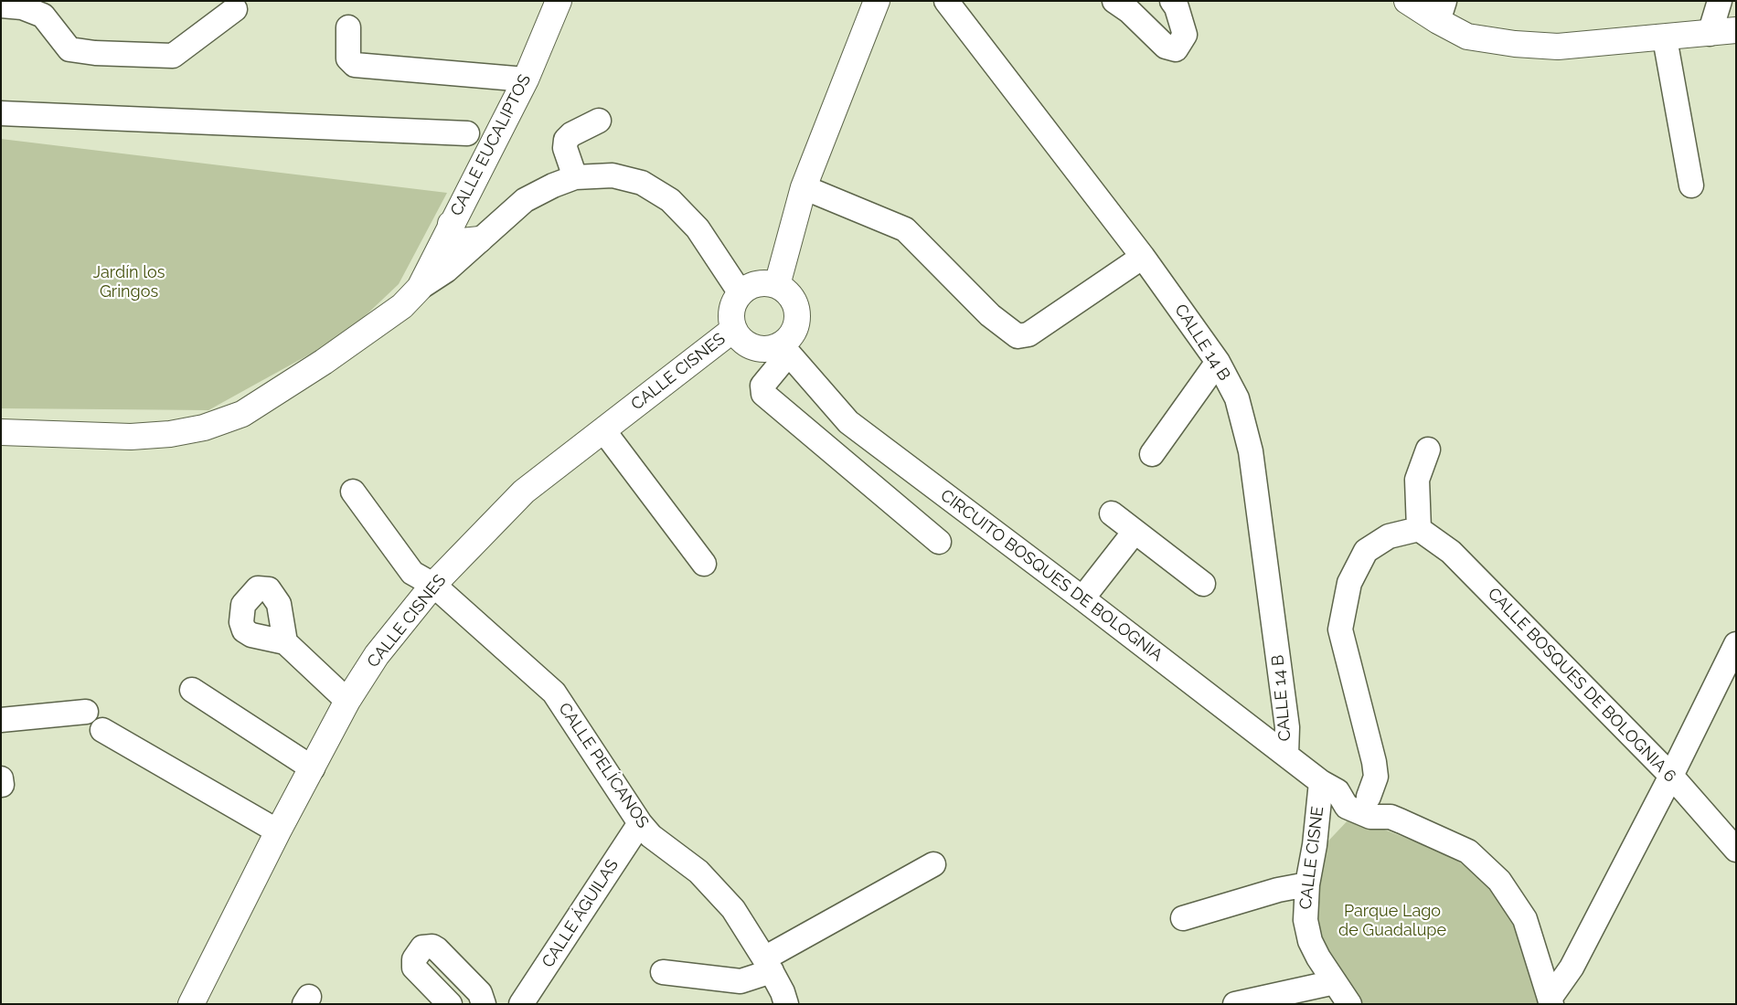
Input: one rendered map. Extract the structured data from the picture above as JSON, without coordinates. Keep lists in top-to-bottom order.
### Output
{
  "streets": {
    "main road": ["CALLE EUCALIPTOS", "CALLE CISNES"],
    "street": [
      "CALLE 14 B",
      "CIRCUITO BOSQUES DE BOLOGNIA",
      "CALLE BOSQUES DE BOLOGNIA 6",
      "CALLE PELÍCANOS",
      "CALLE CISNE",
      "CALLE ÁGUILAS"
    ]
  },
  "crossings": [
    ["CALLE 14 B", "CIRCUITO BOSQUES DE BOLOGNIA"],
    ["CALLE CISNES", "CIRCUITO BOSQUES DE BOLOGNIA"],
    ["CALLE CISNES", "CALLE PELÍCANOS"],
    ["CIRCUITO BOSQUES DE BOLOGNIA", "CALLE CISNE"],
    ["CALLE PELÍCANOS", "CALLE ÁGUILAS"]
  ],
  "parks": ["Jardín los Gringos", "Parque Lago de Guadalupe"]
}
